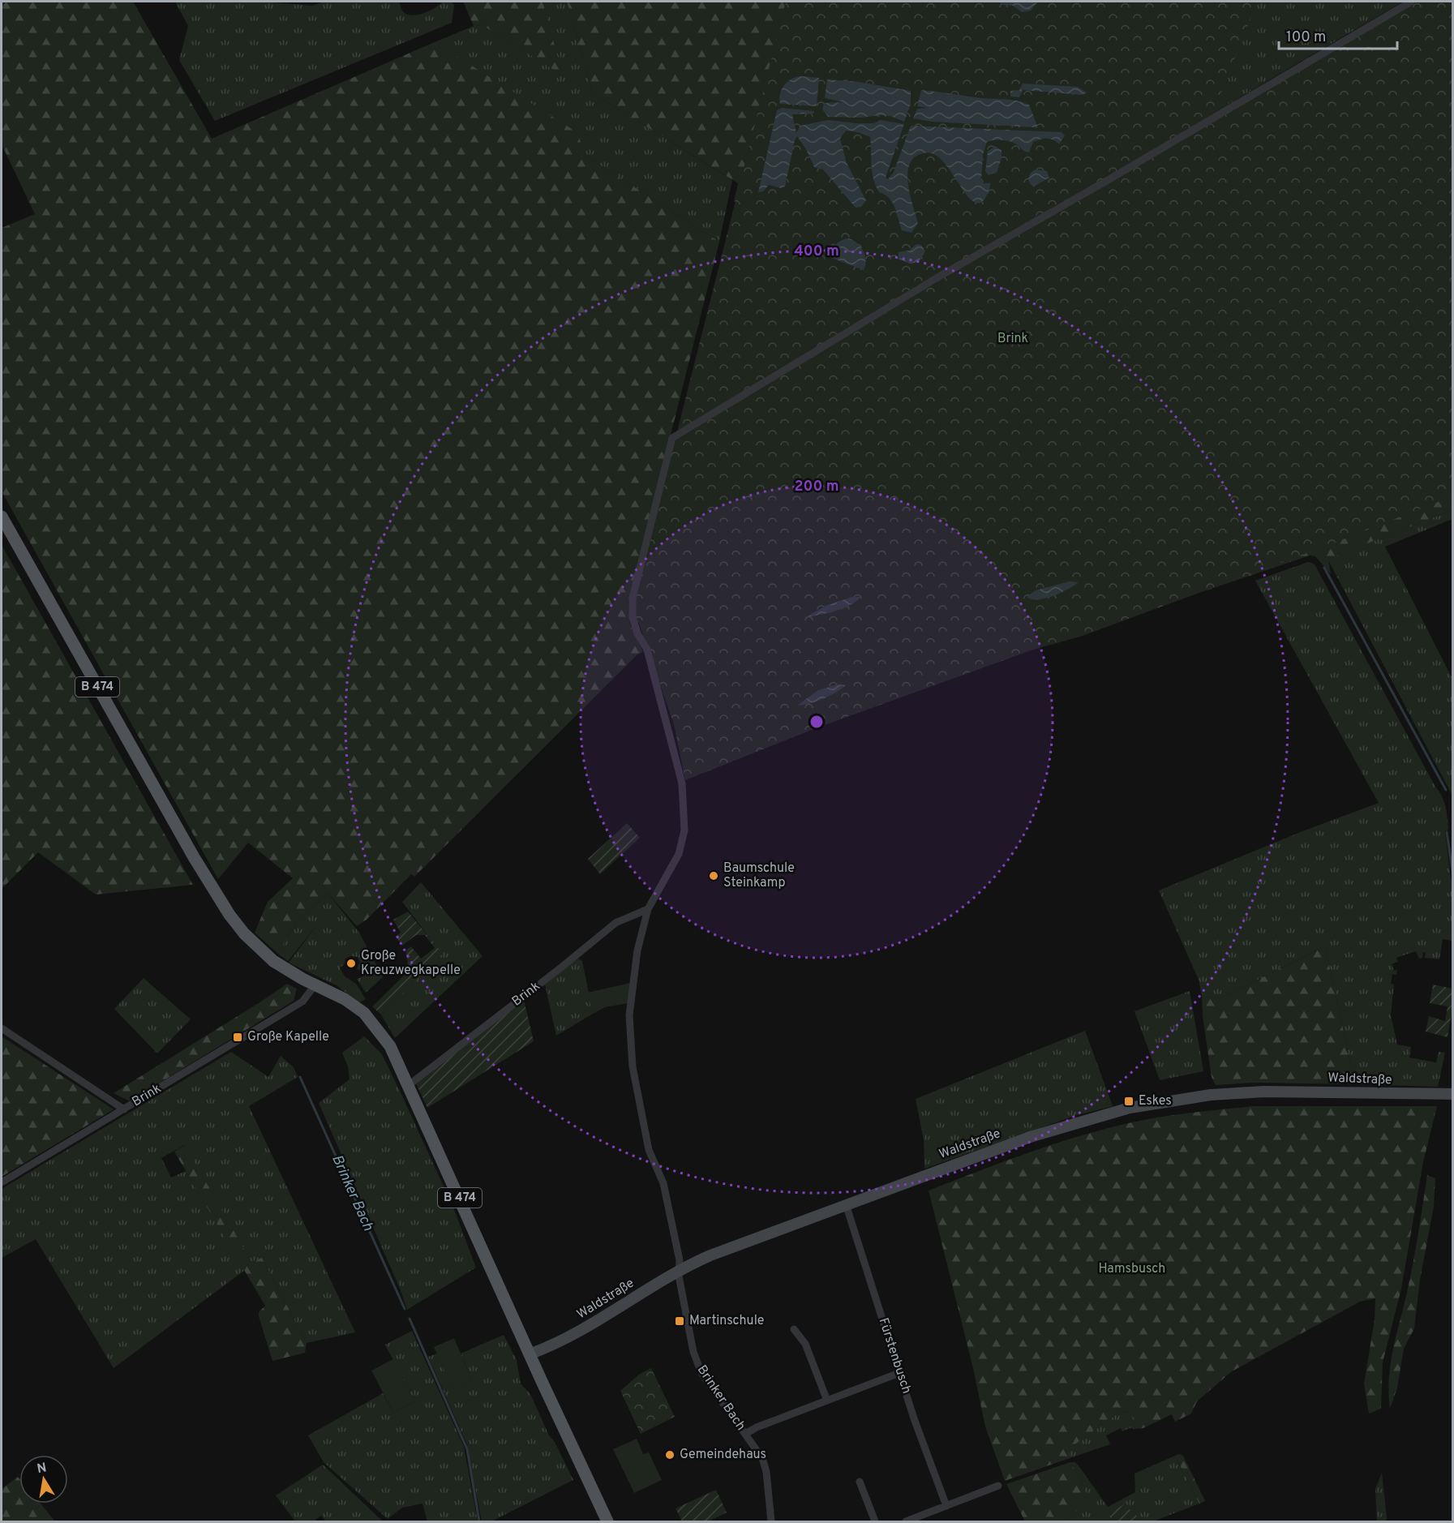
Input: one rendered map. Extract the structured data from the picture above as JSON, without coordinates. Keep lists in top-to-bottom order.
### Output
{
  "streets": {
    "main road": ["B 474"],
    "street": [
      "Brink",
      "Waldstraße",
      "Fürstenbusch",
      "Brinker Bach"
    ]
  },
  "crossings": [
    ["B 474", "Brink"],
    ["B 474", "Waldstraße"],
    ["Brink", "Brinker Bach"],
    ["Waldstraße", "Fürstenbusch"],
    ["Waldstraße", "Brinker Bach"]
  ],
  "water": ["Brinker Bach"],
  "parks": ["Brink", "Hamsbusch"],
  "places": {
    "other": ["Baumschule Steinkamp", "Große Kreuzwegkapelle", "Gemeindehaus"],
    "transit": ["Große Kapelle", "Eskes", "Martinschule"]
  },
  "scale_bar": "100 m",
  "north": "top",
  "rings": ["400 m", "200 m"]
}
